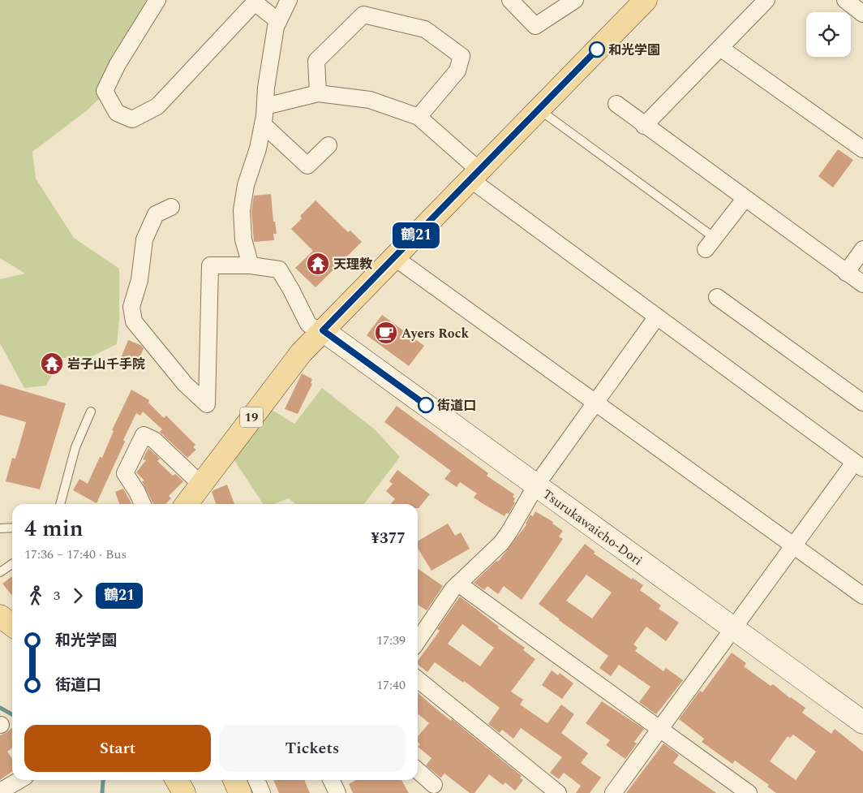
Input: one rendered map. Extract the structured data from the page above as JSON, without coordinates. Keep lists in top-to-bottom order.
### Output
{
  "streets": {
    "main road": ["19"],
    "street": ["Tsurukawaicho-Dori"]
  },
  "crossings": [
    ["19", "Tsurukawaicho-Dori"]
  ],
  "places": {
    "other": ["和光学園", "街道口"],
    "temple": ["天理教", "岩子山千手院"],
    "cafe": ["Ayers Rock"]
  },
  "lines": ["bus line 鶴21"],
  "page": {
    "on_map": "鶴21",
    "heading": ["4 min", "17:36 – 17:40 · Bus", "¥377"],
    "legs": ["3", "鶴21"],
    "list": [
      {
        "name": "和光学園",
        "value": "17:39"
      },
      {
        "name": "街道口",
        "value": "17:40"
      }
    ],
    "buttons": ["Start", "Tickets"]
  }
}
